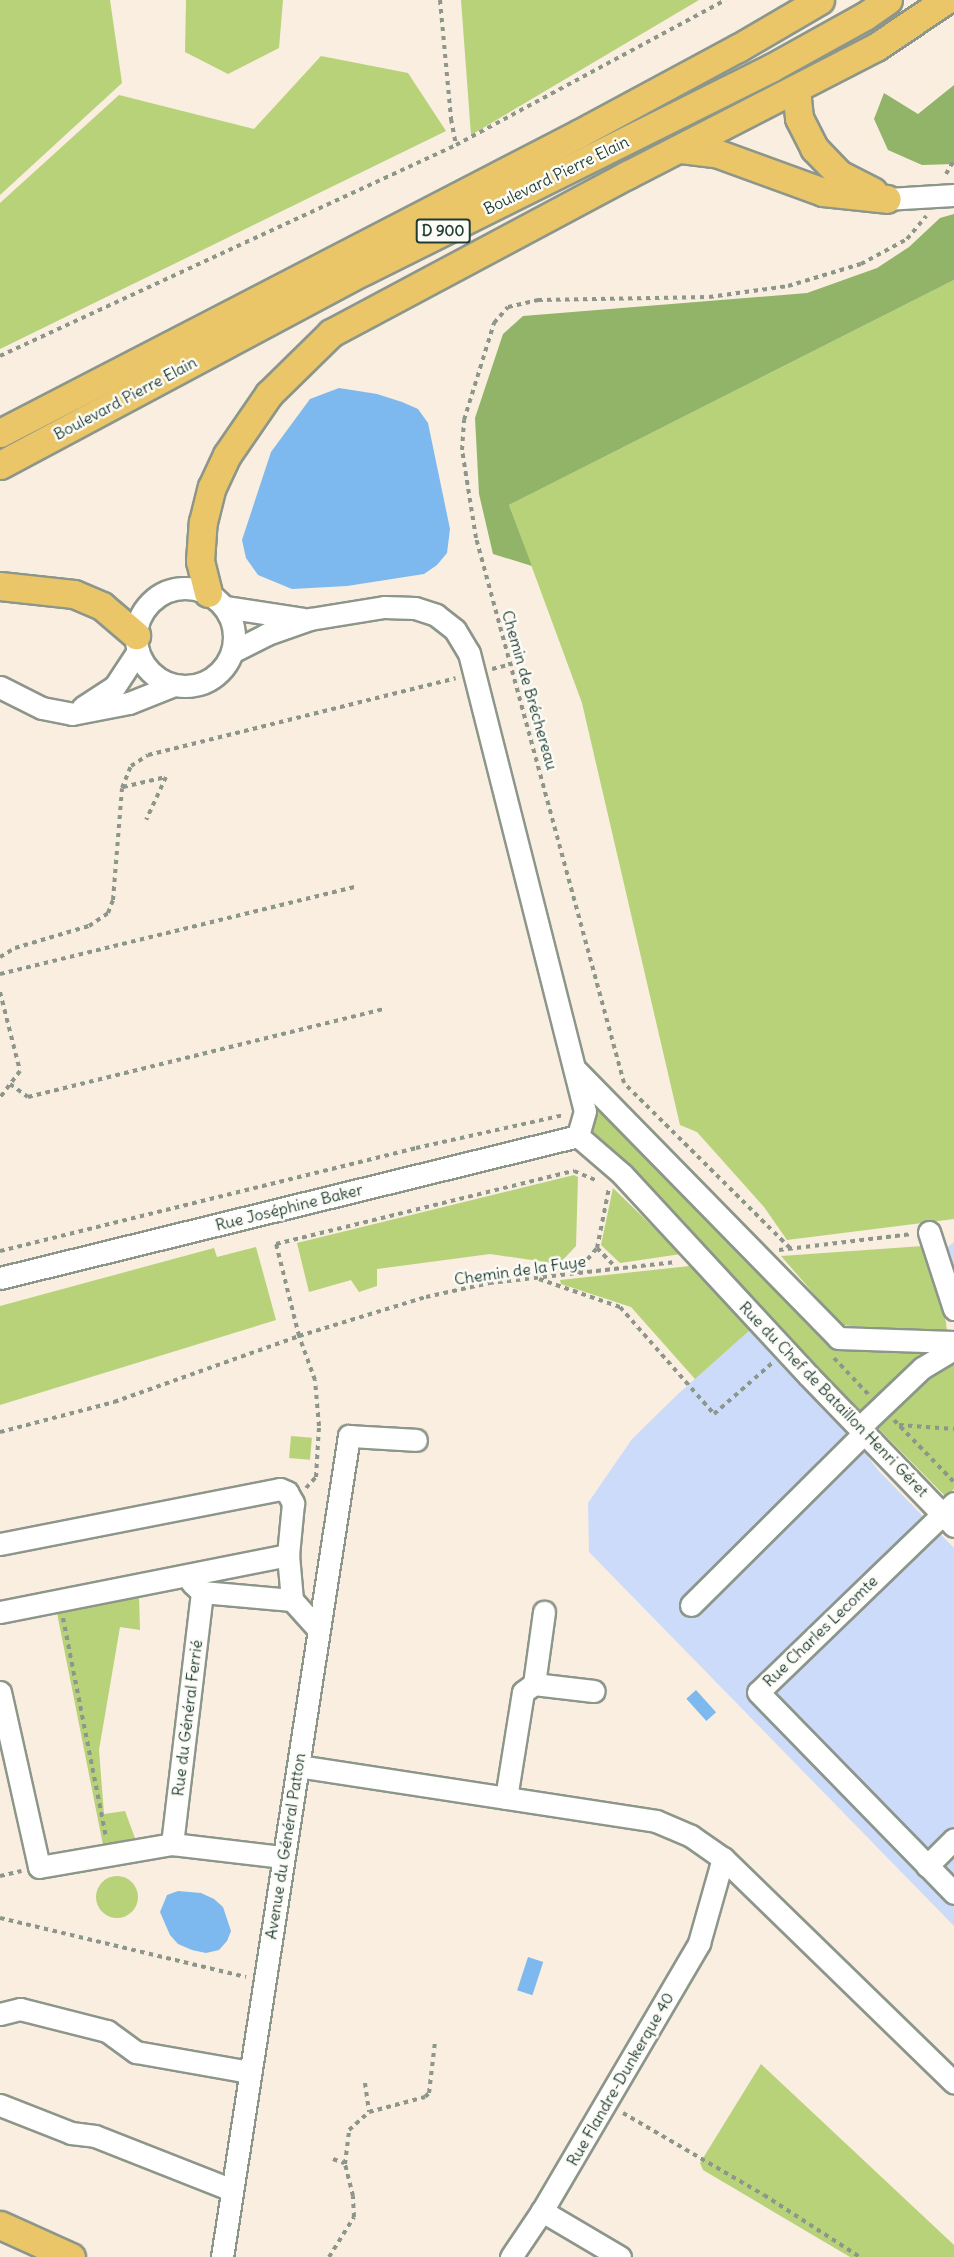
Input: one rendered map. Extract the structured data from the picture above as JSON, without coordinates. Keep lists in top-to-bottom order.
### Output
{
  "streets": {
    "main road": ["Boulevard Pierre Elain", "D 900"],
    "street": [
      "Rue Joséphine Baker",
      "Rue du Chef de Bataillon Henri Géret",
      "Rue Charles Lecomte",
      "Rue du Général Ferrié",
      "Avenue du Général Patton",
      "Rue Flandre-Dunkerque 40"
    ],
    "path": ["Chemin de Bréchereau", "Chemin de la Fuye"]
  },
  "crossings": [
    ["Rue Joséphine Baker", "Rue du Chef de Bataillon Henri Géret"],
    ["Chemin de la Fuye", "Rue du Chef de Bataillon Henri Géret"],
    ["Rue du Chef de Bataillon Henri Géret", "Rue Charles Lecomte"]
  ]
}
